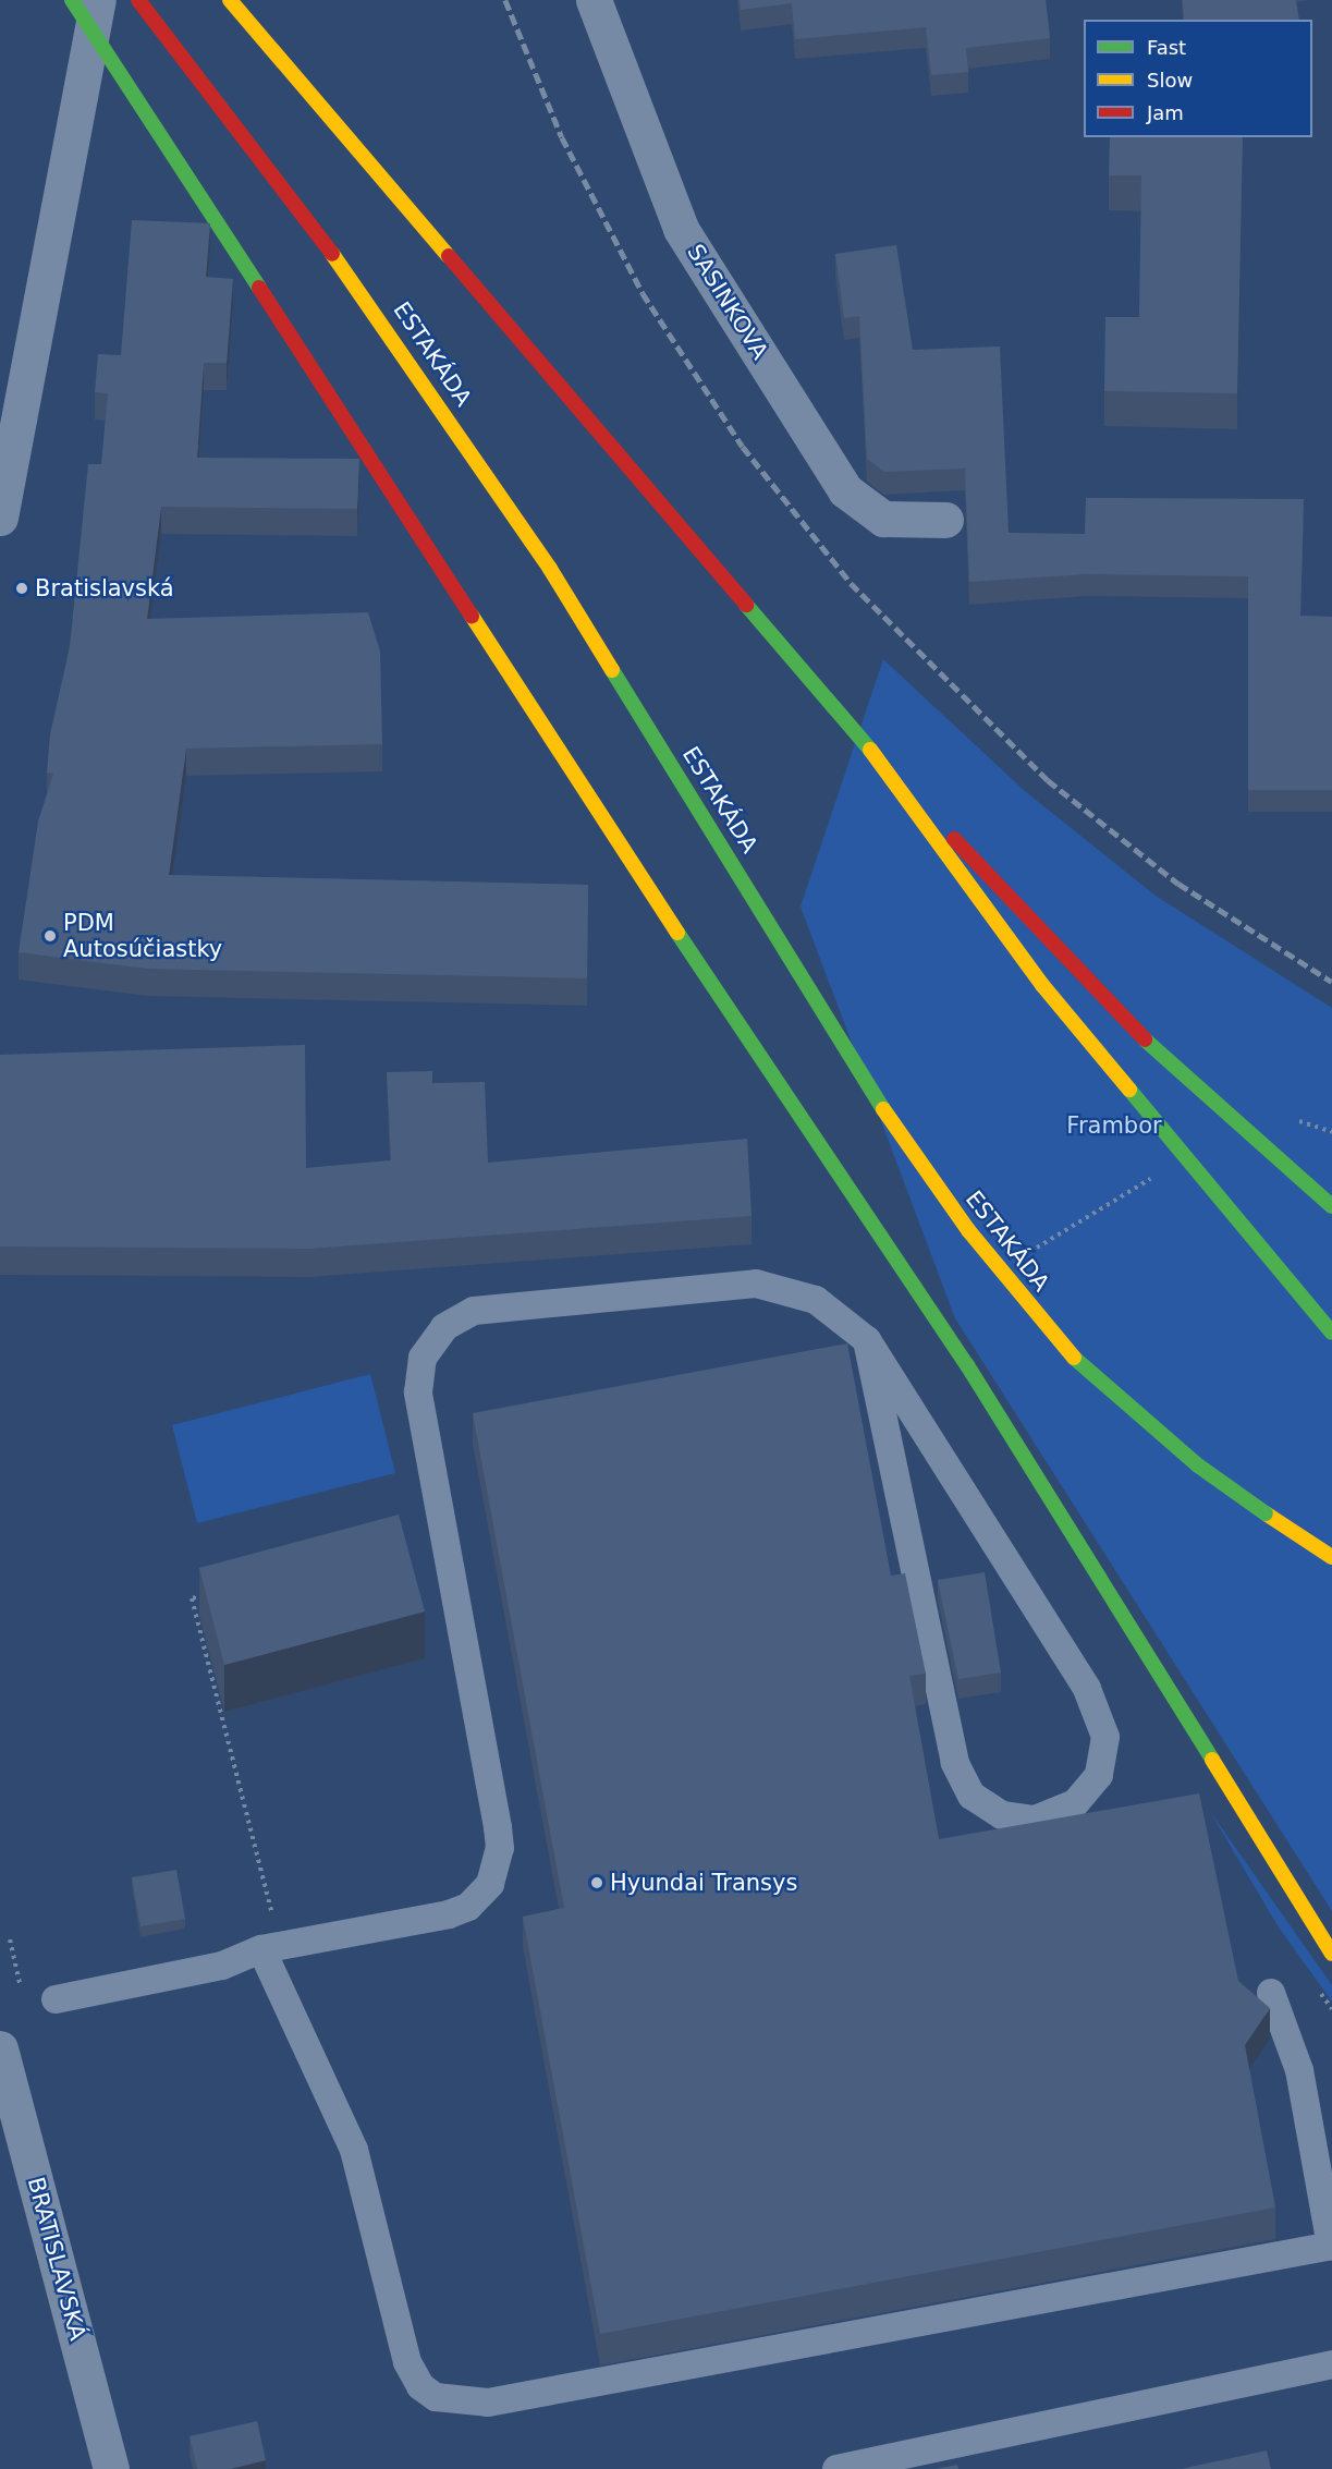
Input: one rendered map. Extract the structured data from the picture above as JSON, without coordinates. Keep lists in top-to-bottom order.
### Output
{
  "streets": {
    "main road": ["ESTAKÁDA"],
    "street": ["SASINKOVA", "BRATISLAVSKÁ"]
  },
  "parks": ["Frambor"],
  "places": ["Bratislavská", "PDM Autosúčiastky", "Hyundai Transys"],
  "legend": ["Fast", "Slow", "Jam"]
}
